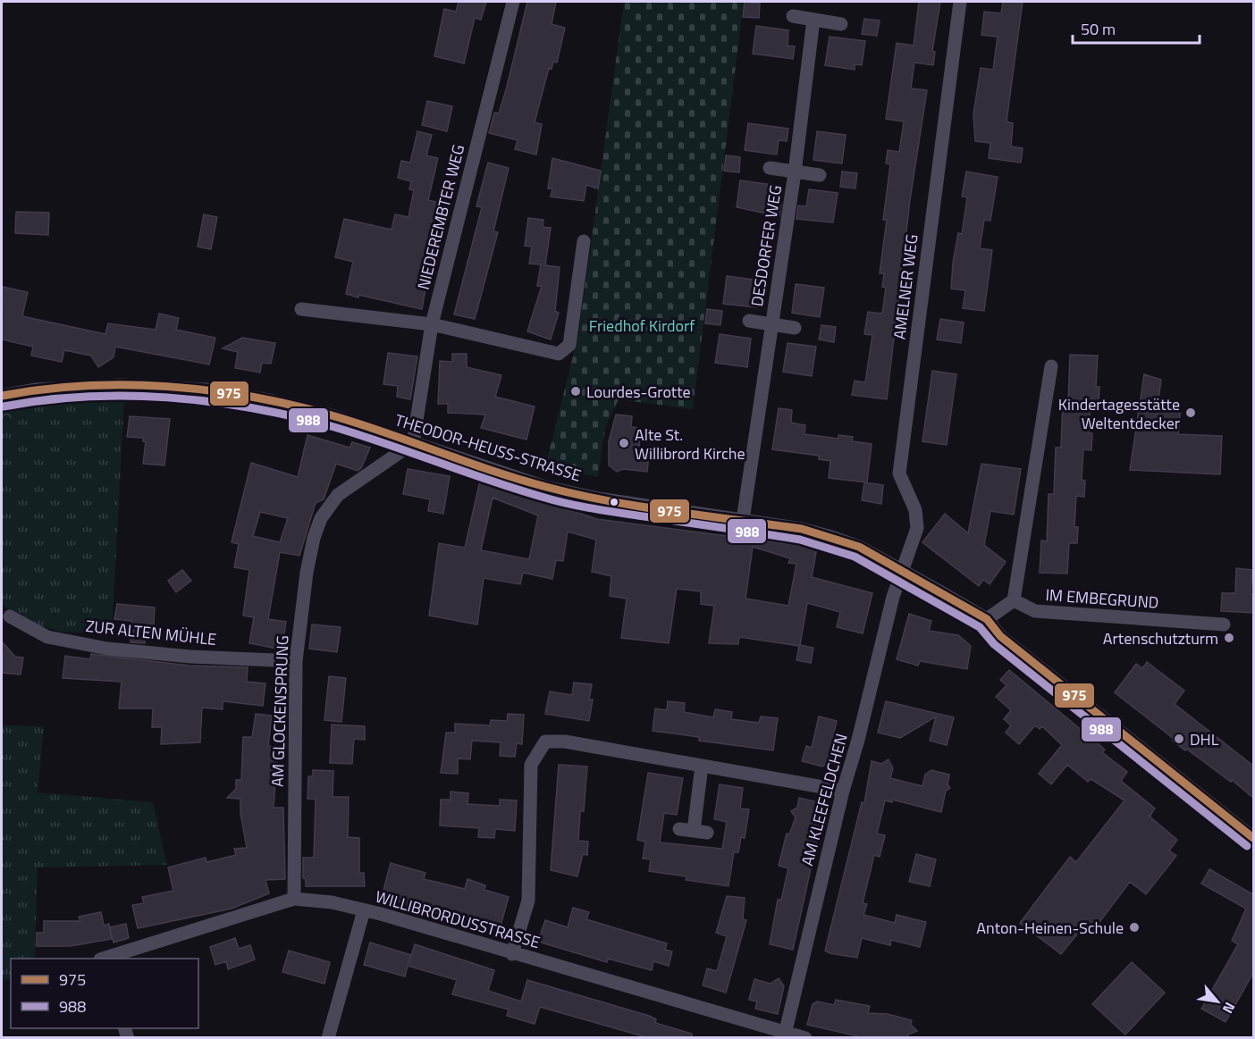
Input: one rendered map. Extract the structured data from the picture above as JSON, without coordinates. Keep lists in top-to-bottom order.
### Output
{
  "streets": {
    "street": [
      "NIEDEREMBTER WEG",
      "DESDORFER WEG",
      "AMELNER WEG",
      "THEODOR-HEUSS-STRASSE",
      "IM EMBEGRUND",
      "ZUR ALTEN MÜHLE",
      "AM GLOCKENSPRUNG",
      "AM KLEEFELDCHEN",
      "WILLIBRORDUSSTRASSE"
    ]
  },
  "crossings": [
    ["NIEDEREMBTER WEG", "THEODOR-HEUSS-STRASSE"],
    ["NIEDEREMBTER WEG", "AM GLOCKENSPRUNG"],
    ["DESDORFER WEG", "THEODOR-HEUSS-STRASSE"],
    ["AMELNER WEG", "THEODOR-HEUSS-STRASSE"],
    ["AMELNER WEG", "AM KLEEFELDCHEN"],
    ["THEODOR-HEUSS-STRASSE", "AM GLOCKENSPRUNG"],
    ["THEODOR-HEUSS-STRASSE", "AM KLEEFELDCHEN"],
    ["ZUR ALTEN MÜHLE", "AM GLOCKENSPRUNG"],
    ["AM GLOCKENSPRUNG", "WILLIBRORDUSSTRASSE"],
    ["AM KLEEFELDCHEN", "WILLIBRORDUSSTRASSE"]
  ],
  "parks": ["Friedhof Kirdorf"],
  "places": [
    "Lourdes-Grotte",
    "Kindertagesstätte Weltentdecker",
    "Alte St. Willibrord Kirche",
    "Artenschutzturm",
    "DHL",
    "Anton-Heinen-Schule"
  ],
  "lines": ["transit line 975", "transit line 988"],
  "legend": ["975", "988"],
  "scale_bar": "50 m",
  "north": "bottom right"
}
